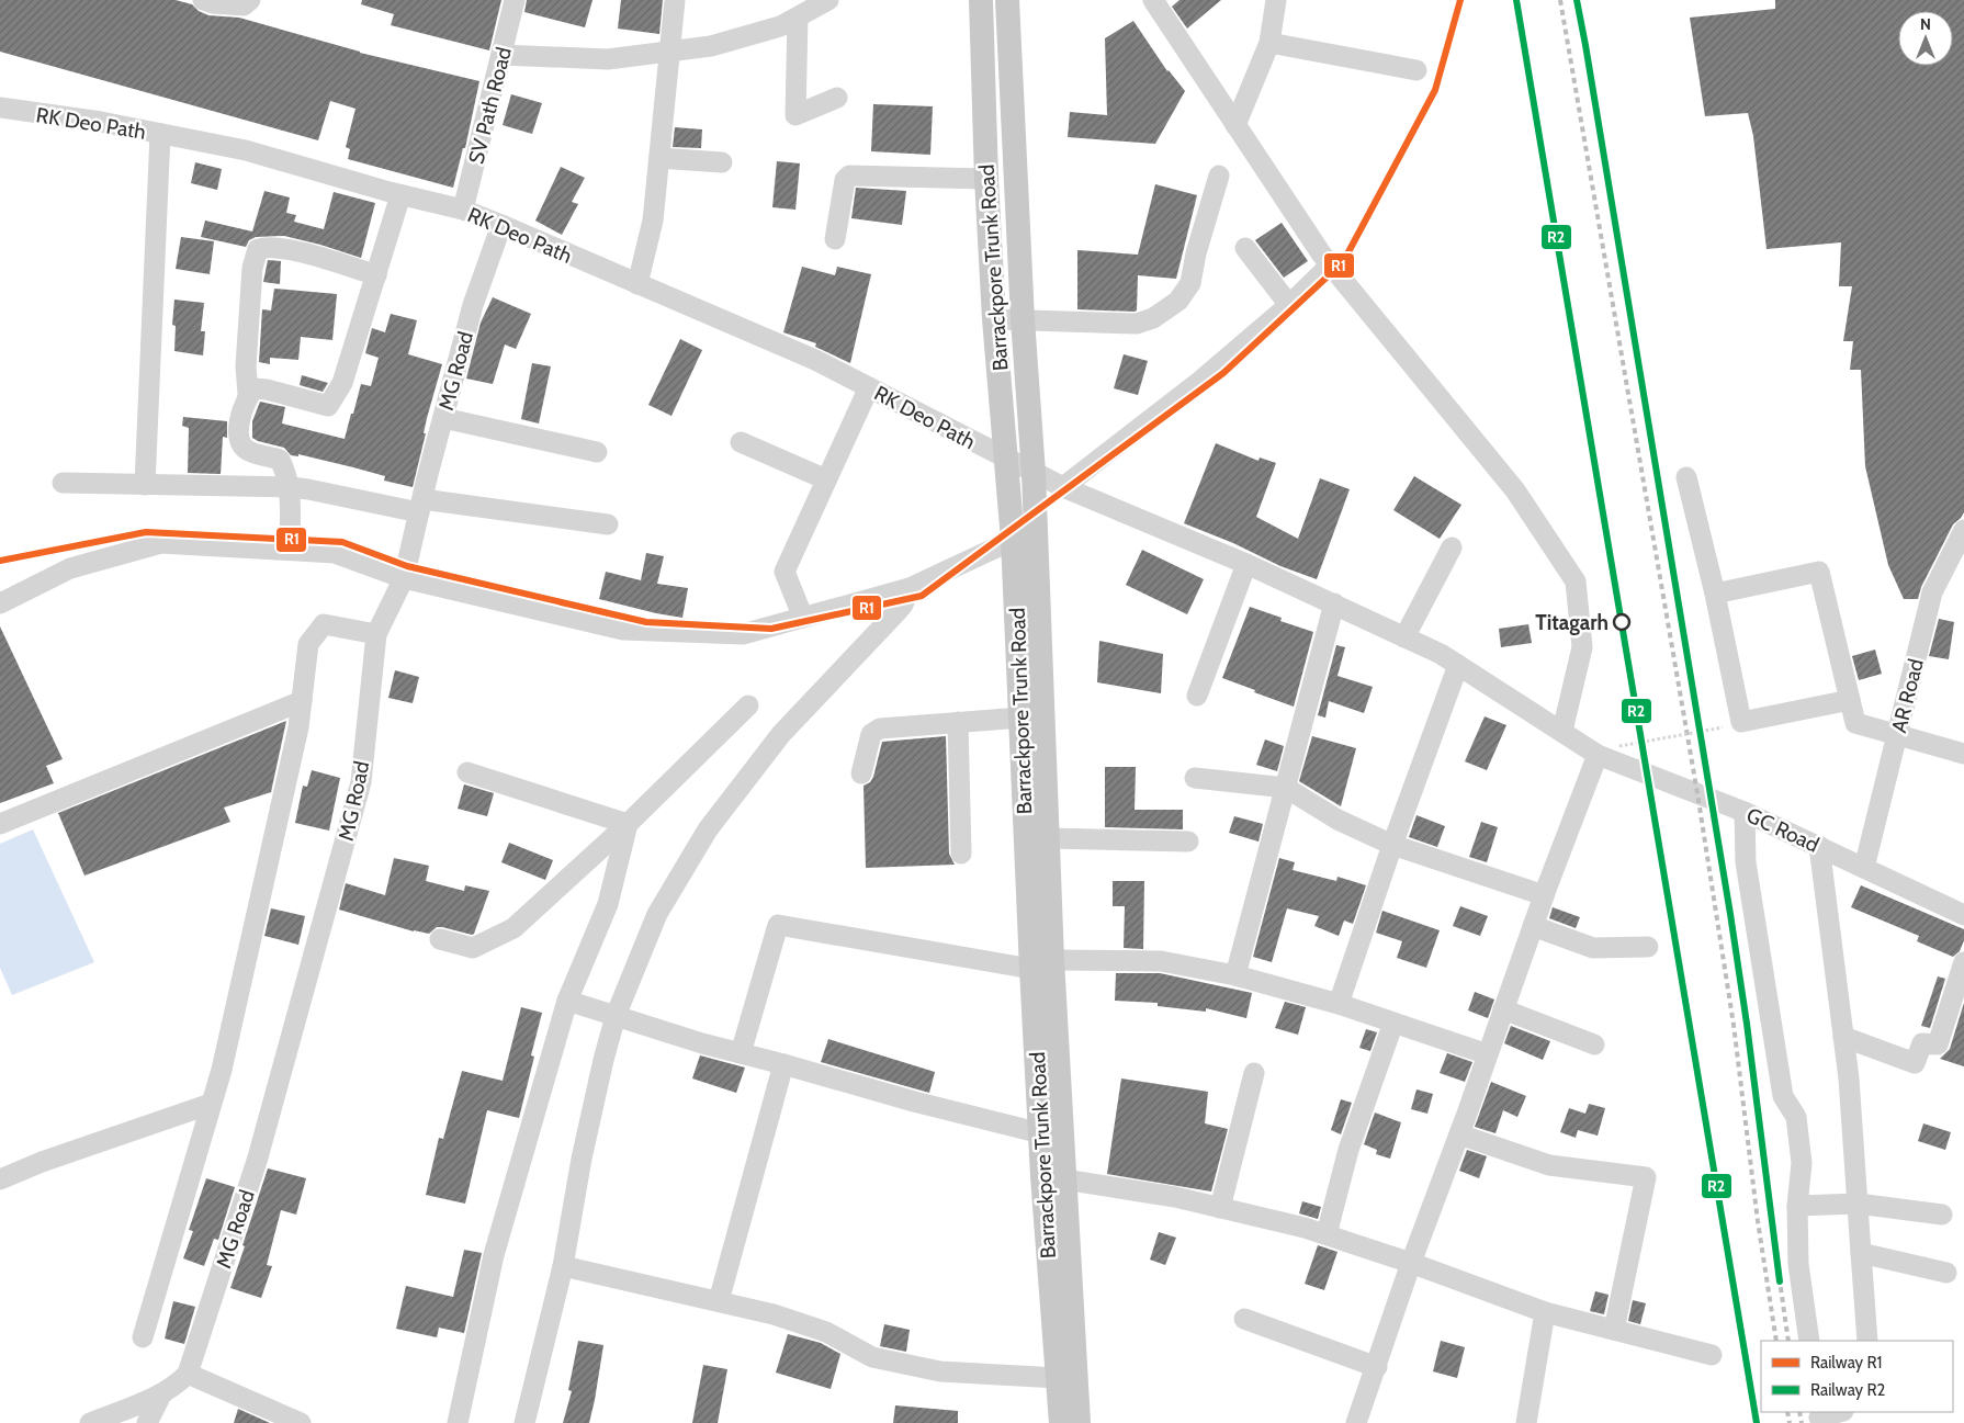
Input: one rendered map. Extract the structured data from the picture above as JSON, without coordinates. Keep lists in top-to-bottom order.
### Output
{
  "streets": {
    "main road": ["Barrackpore Trunk Road"],
    "street": [
      "SV Path Road",
      "RK Deo Path",
      "MG Road",
      "AR Road",
      "GC Road"
    ]
  },
  "crossings": [
    ["SV Path Road", "RK Deo Path"],
    ["RK Deo Path", "Barrackpore Trunk Road"],
    ["RK Deo Path", "MG Road"],
    ["RK Deo Path", "GC Road"],
    ["AR Road", "GC Road"]
  ],
  "places": ["Titagarh"],
  "lines": ["rail line R1", "rail line R2"],
  "legend": ["Railway R1", "Railway R2"],
  "north": "top"
}
